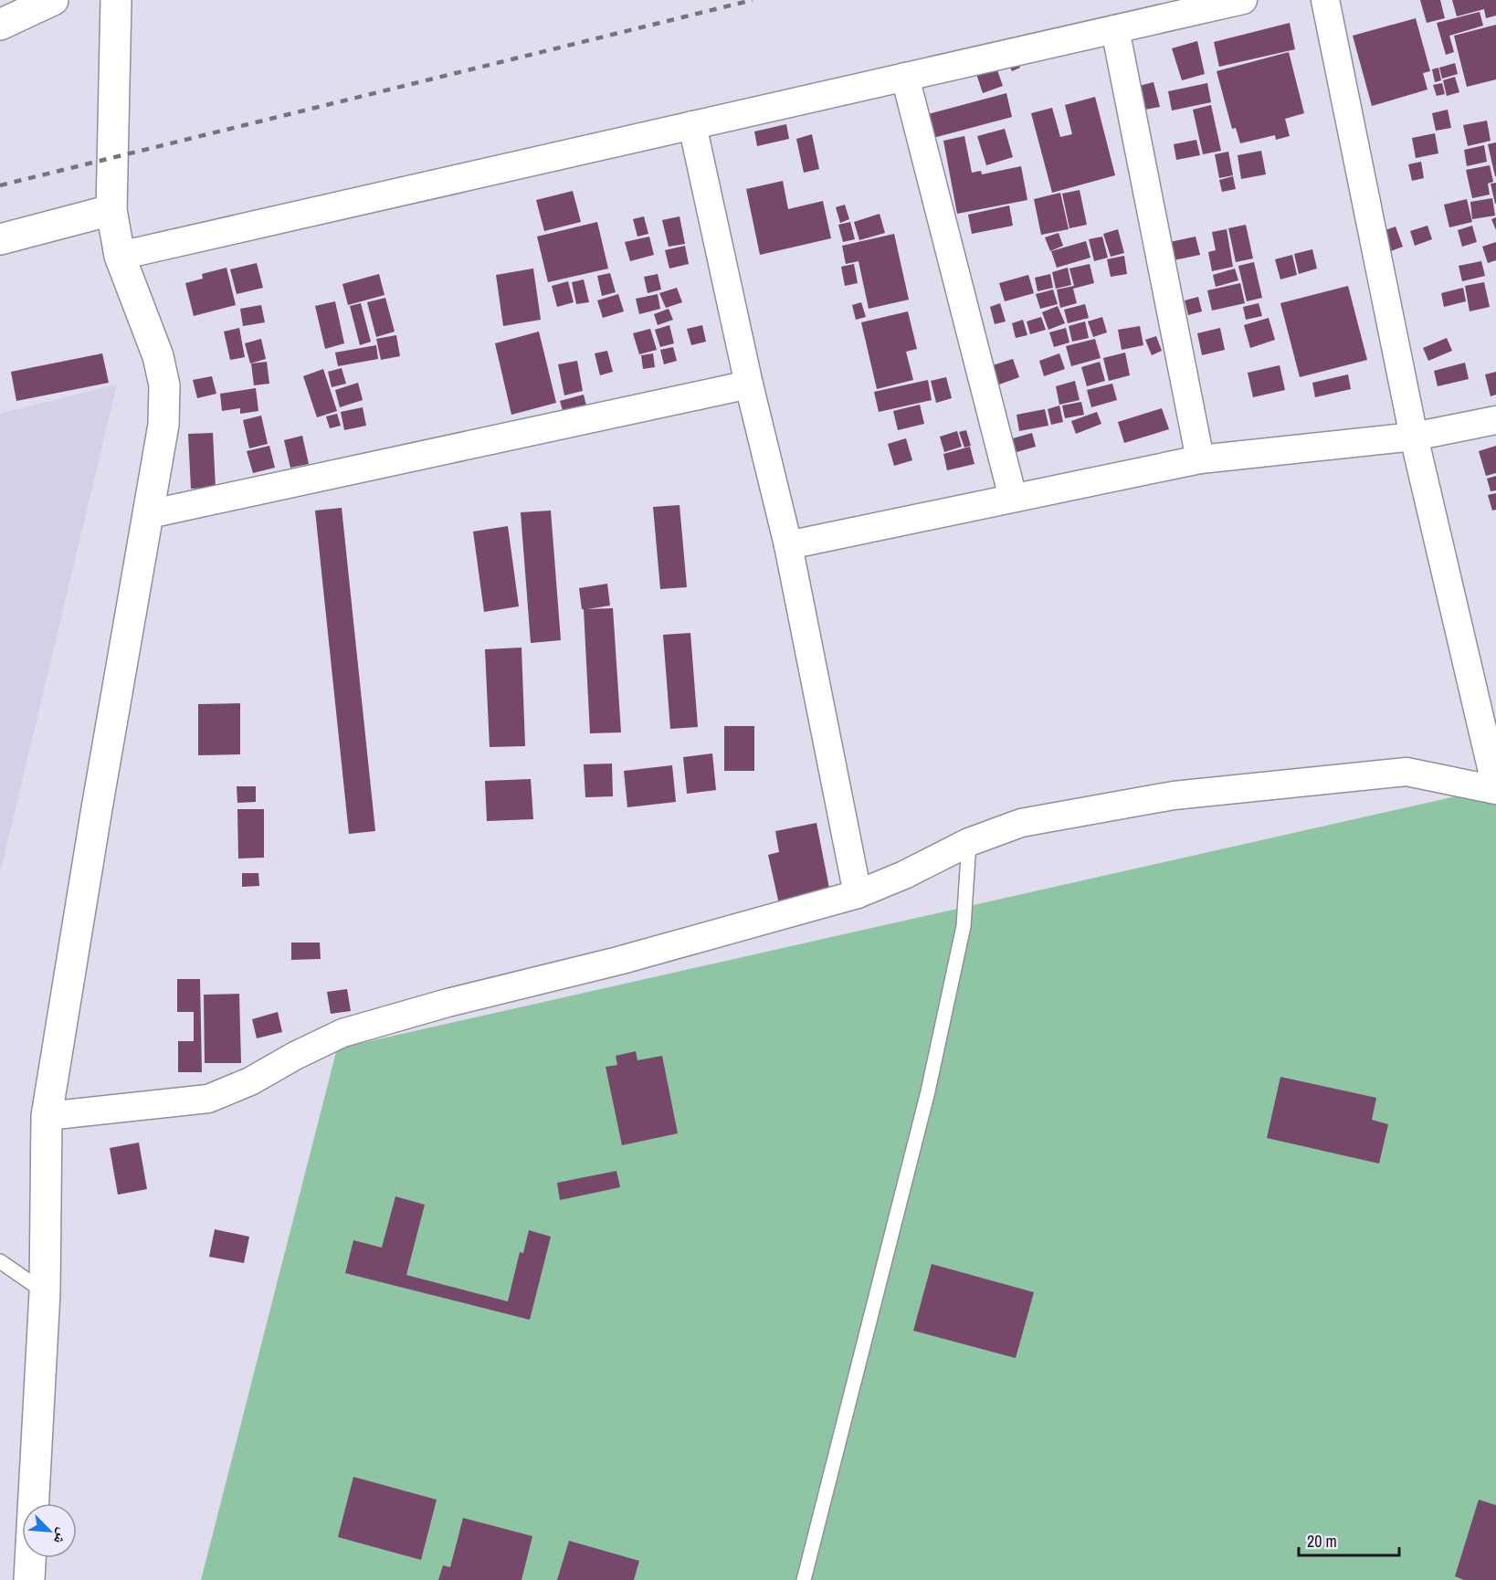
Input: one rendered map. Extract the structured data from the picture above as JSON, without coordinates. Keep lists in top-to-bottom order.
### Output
{
  "scale_bar": "20 m",
  "north": "bottom right"
}
